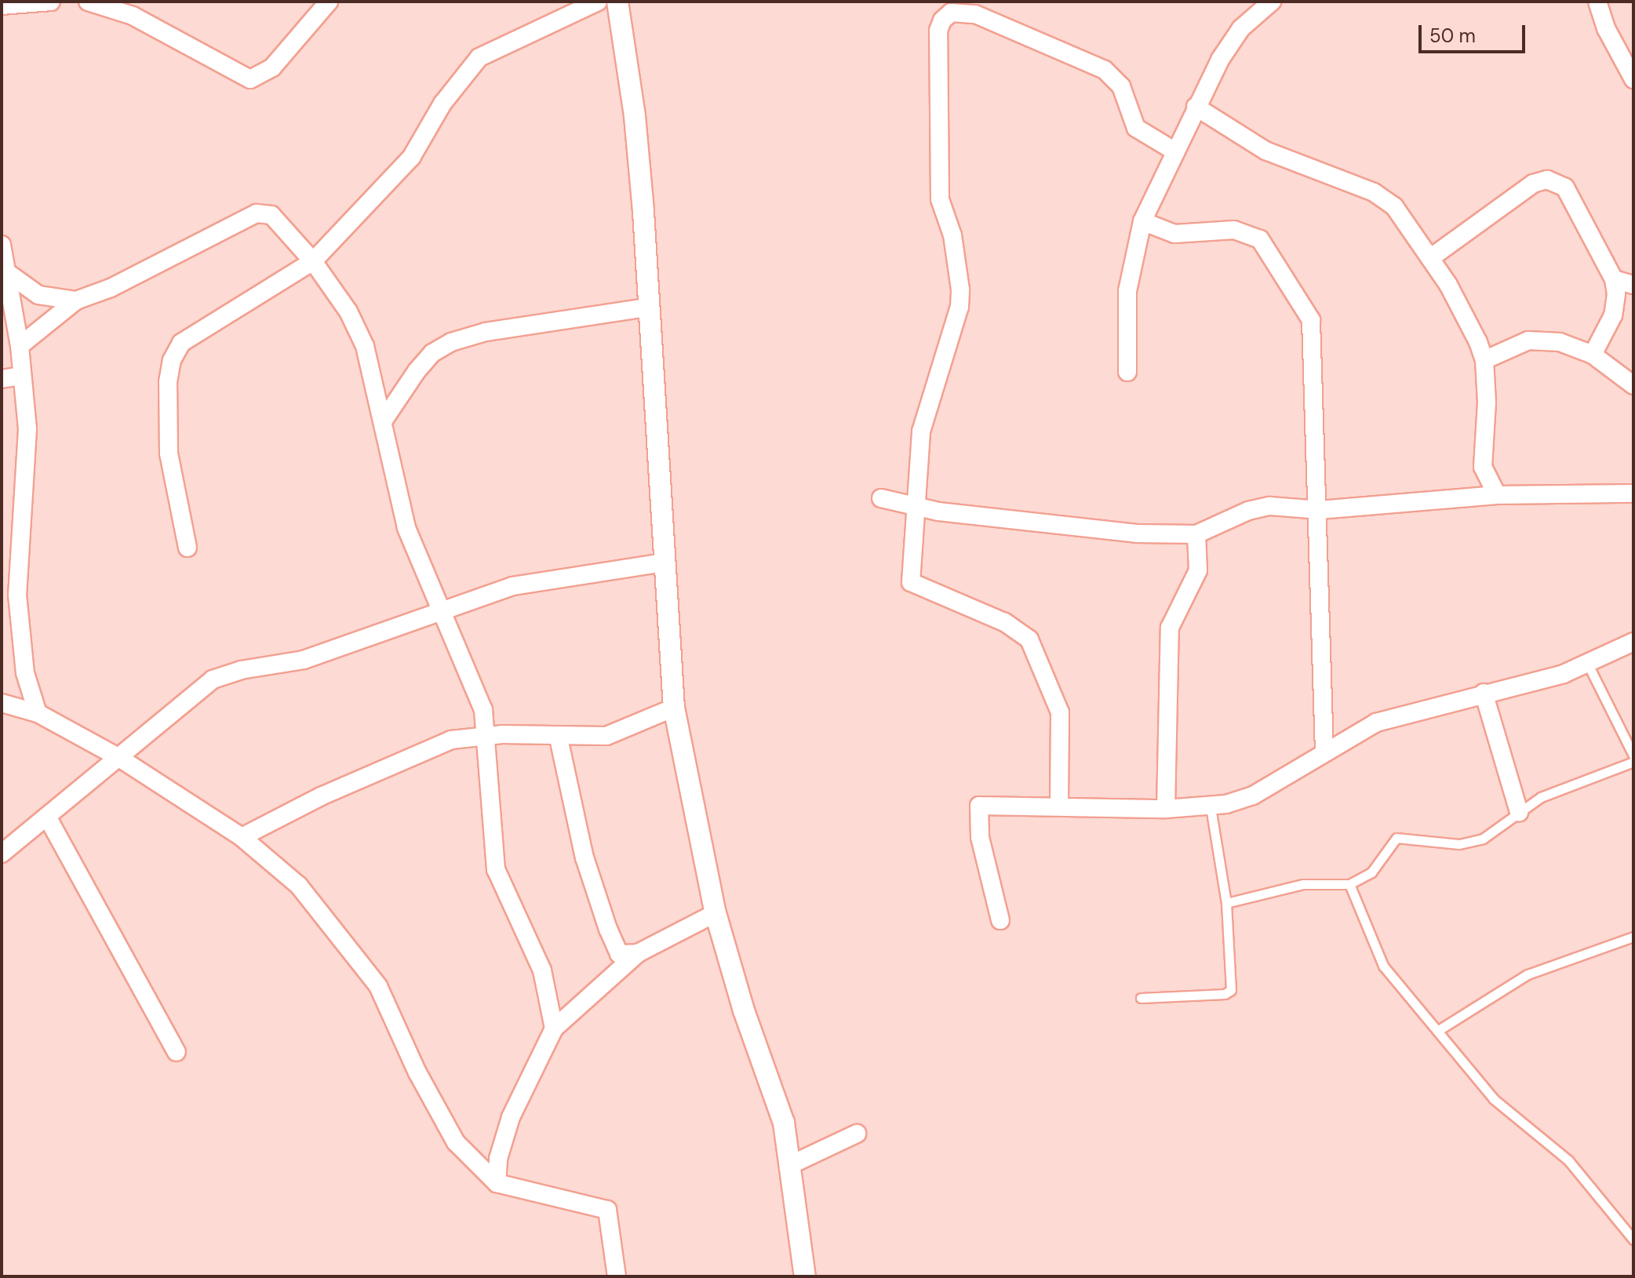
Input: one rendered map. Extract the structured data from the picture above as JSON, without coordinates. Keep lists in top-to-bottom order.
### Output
{
  "scale_bar": "50 m"
}
